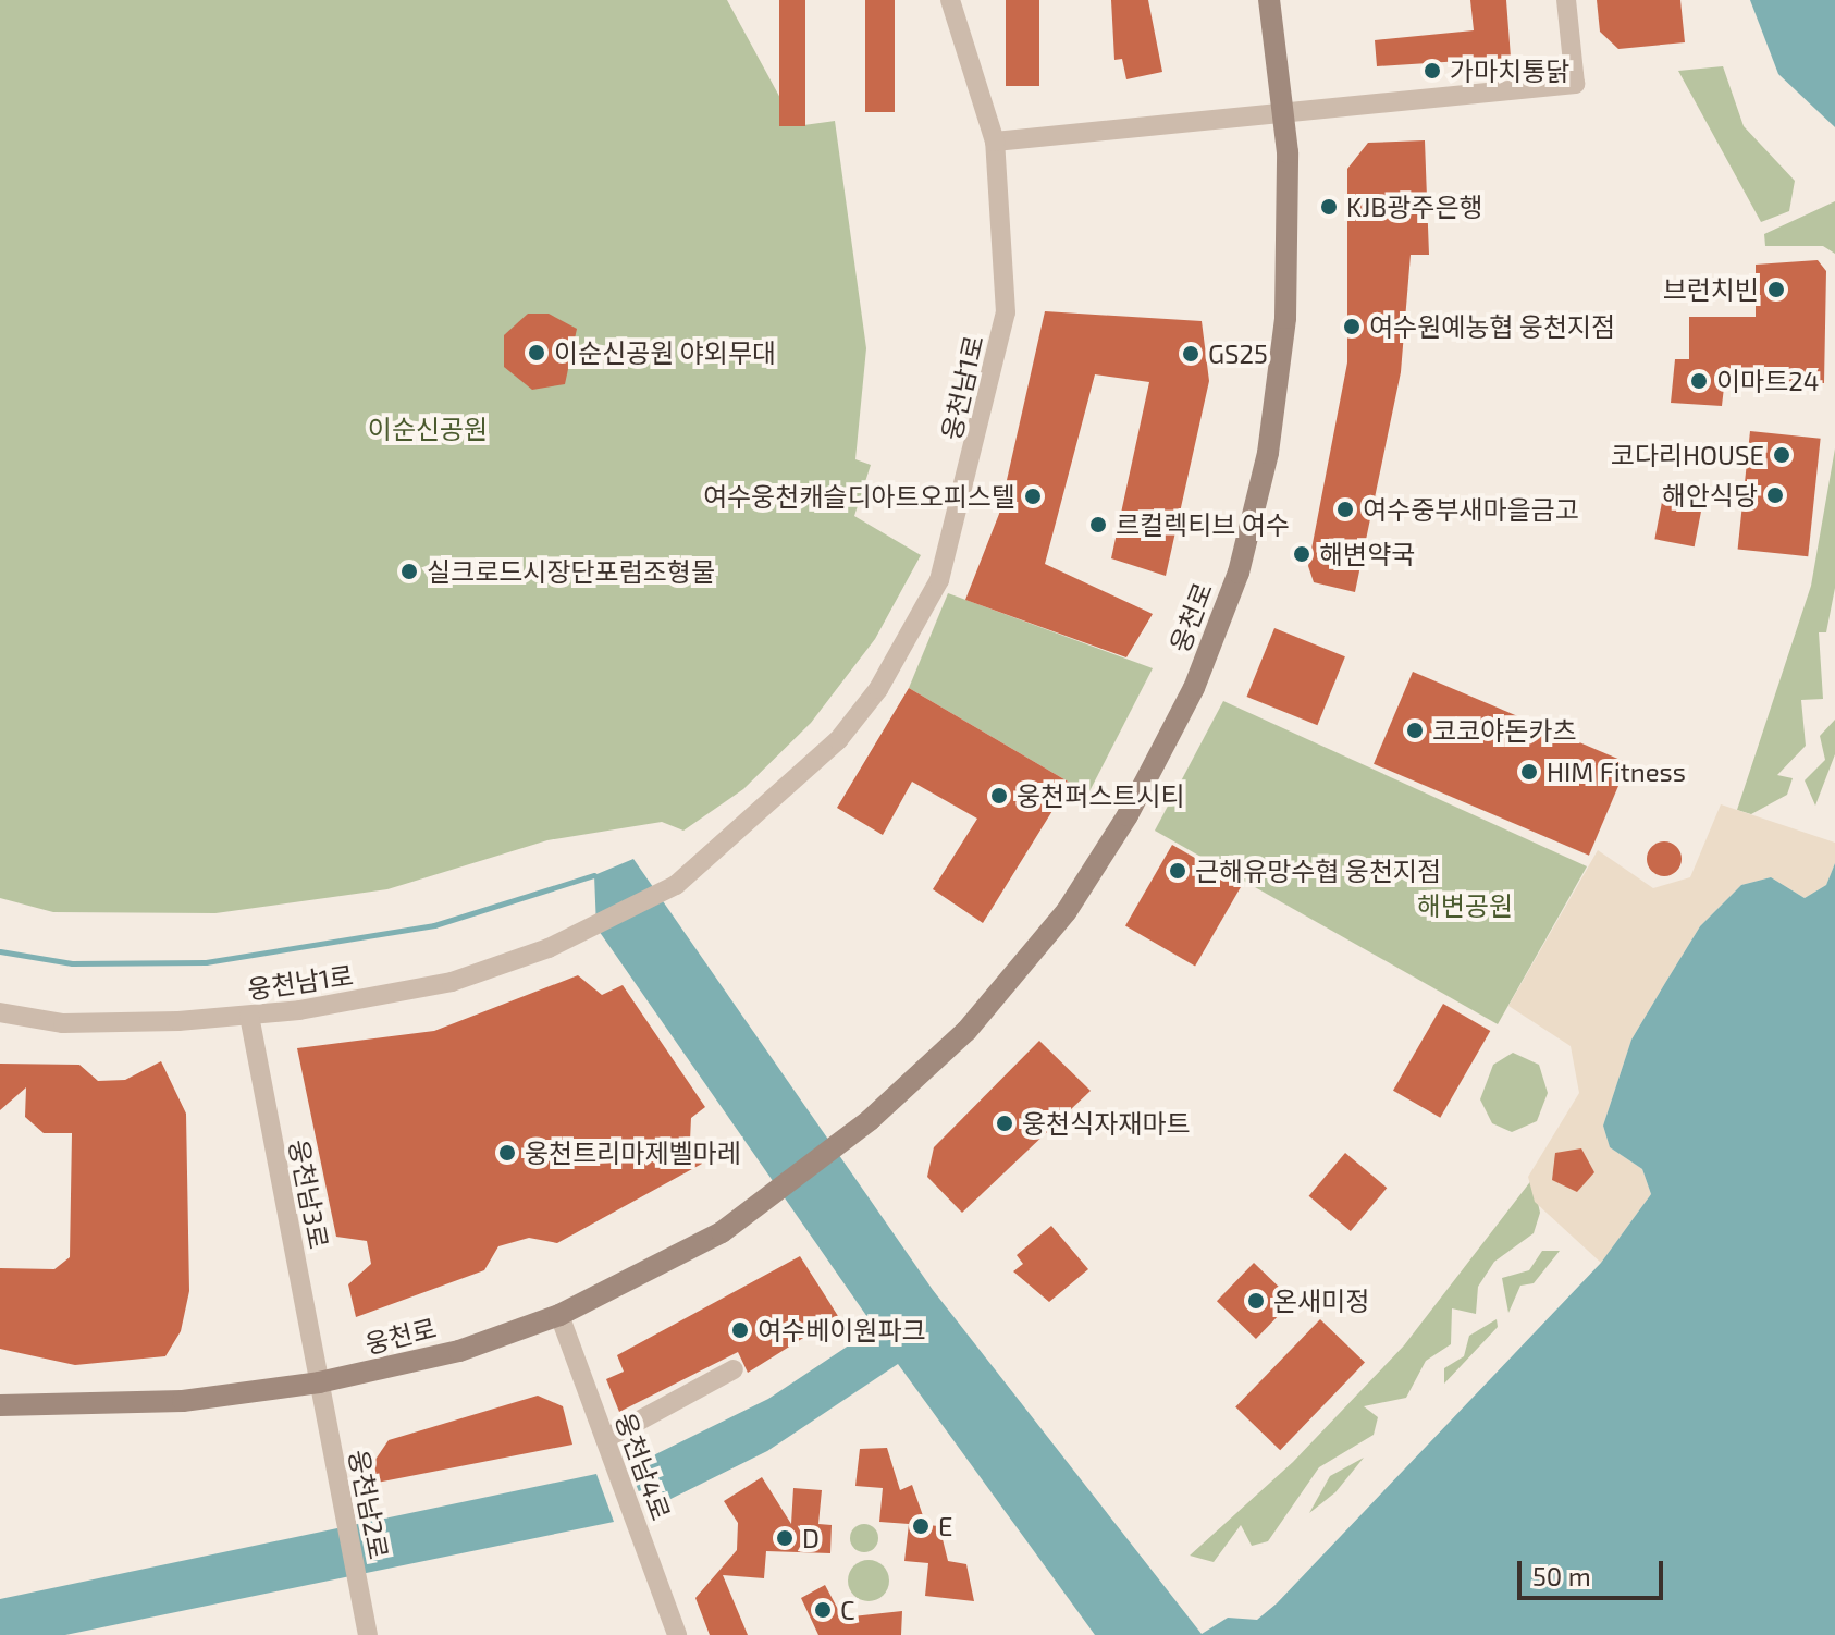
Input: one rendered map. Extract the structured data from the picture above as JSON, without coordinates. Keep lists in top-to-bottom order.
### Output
{
  "streets": {
    "street": [
      "웅천남1로",
      "웅천로",
      "웅천남3로",
      "웅천남4로",
      "웅천남2로"
    ]
  },
  "crossings": [
    ["웅천남1로", "웅천남3로"],
    ["웅천로", "웅천남3로"],
    ["웅천로", "웅천남4로"],
    ["웅천로", "웅천남2로"],
    ["웅천남3로", "웅천남2로"]
  ],
  "parks": ["이순신공원", "해변공원"],
  "places": [
    "가마치통닭",
    "KJB광주은행",
    "브런치빈",
    "여수원예농협 웅천지점",
    "이순신공원 야외무대",
    "GS25",
    "이마트24",
    "코다리HOUSE",
    "해안식당",
    "여수웅천캐슬디아트오피스텔",
    "여수중부새마을금고",
    "르컬렉티브 여수",
    "해변약국",
    "실크로드시장단포럼조형물",
    "코코야돈카츠",
    "HIM Fitness",
    "웅천퍼스트시티",
    "근해유망수협 웅천지점",
    "웅천식자재마트",
    "웅천트리마제벨마레",
    "온새미정",
    "여수베이원파크",
    "E",
    "D",
    "C"
  ],
  "scale_bar": "50 m"
}
